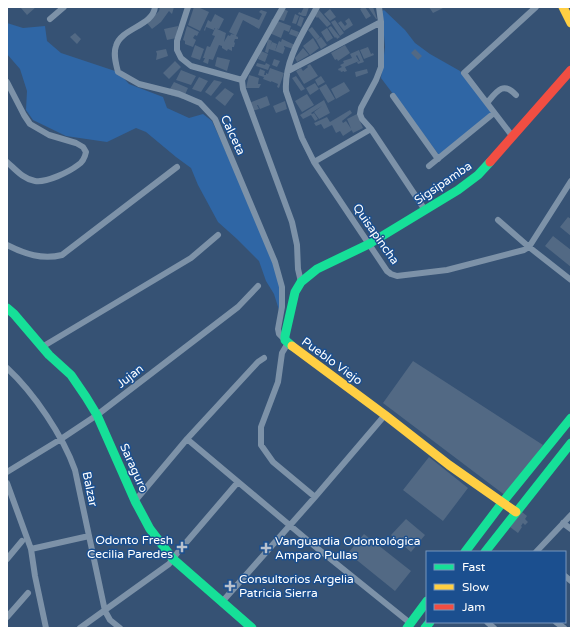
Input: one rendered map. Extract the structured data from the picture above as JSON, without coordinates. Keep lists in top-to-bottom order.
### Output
{
  "streets": {
    "street": [
      "Calceta",
      "Sigsipamba",
      "Quisapincha",
      "Pueblo Viejo",
      "Jujan",
      "Saraguro",
      "Balzar"
    ]
  },
  "crossings": [
    ["Calceta", "Pueblo Viejo"],
    ["Sigsipamba", "Quisapincha"],
    ["Sigsipamba", "Pueblo Viejo"],
    ["Jujan", "Saraguro"],
    ["Jujan", "Balzar"]
  ],
  "places": {
    "health": ["Odonto Fresh Cecilia Paredes", "Vanguardia Odontológica Amparo Pullas", "Consultorios Argelia Patricia Sierra"]
  },
  "legend": ["Fast", "Slow", "Jam"]
}
